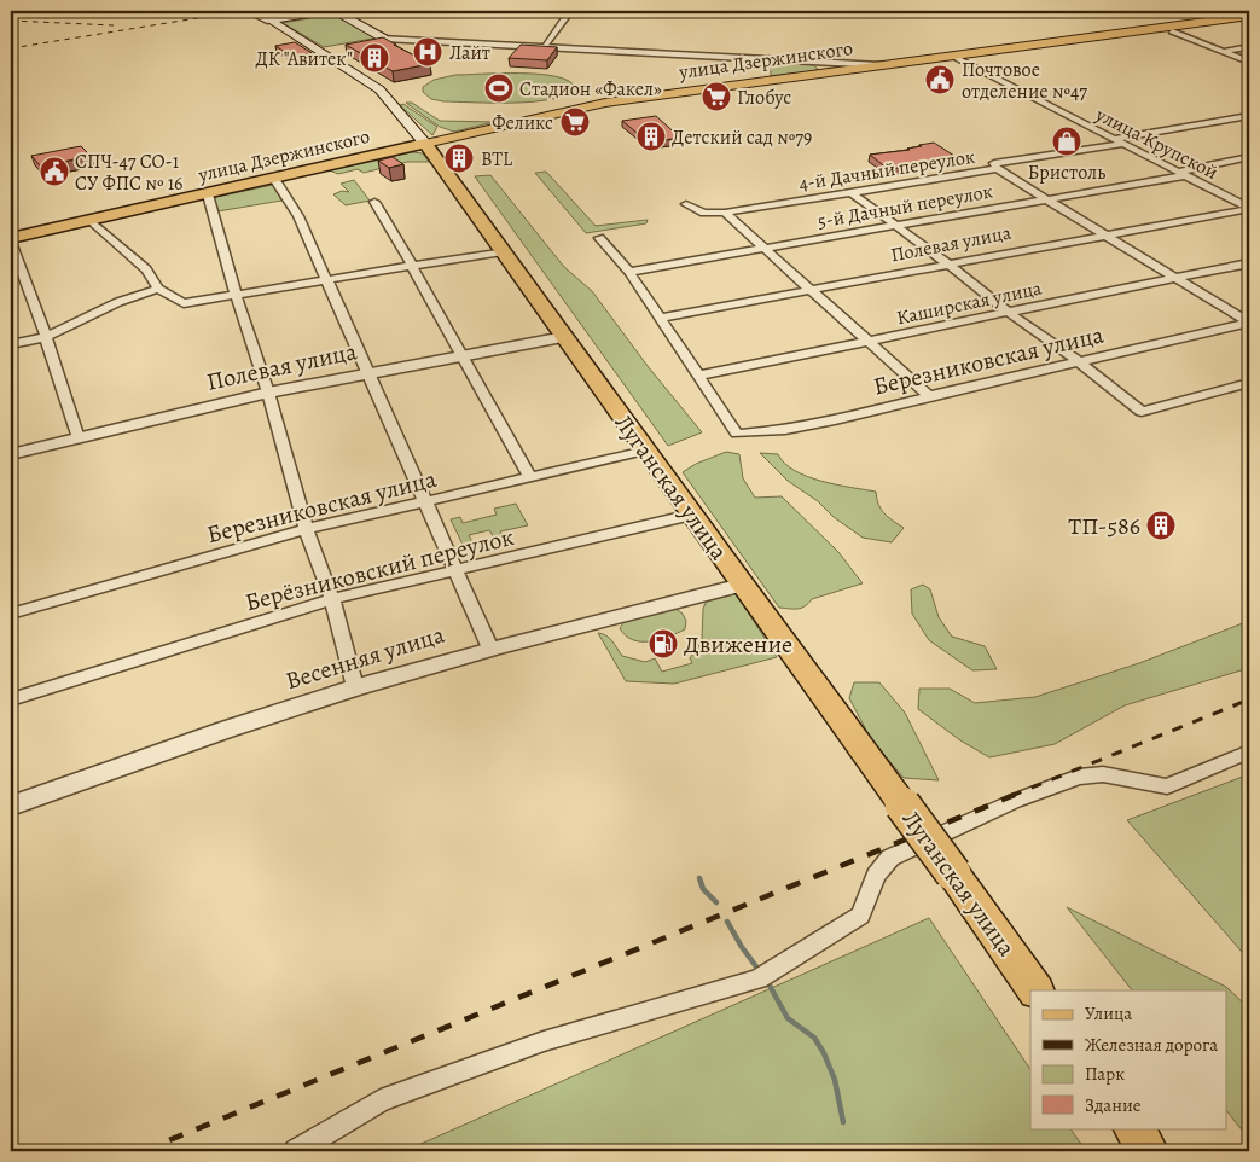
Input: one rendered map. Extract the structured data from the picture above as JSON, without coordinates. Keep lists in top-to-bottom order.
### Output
{
  "streets": {
    "highway": ["улица Дзержинского", "Луганская улица"],
    "street": [
      "улица Крупской",
      "4-й Дачный переулок",
      "5-й Дачный переулок",
      "Полевая улица",
      "Каширская улица",
      "Березниковская улица",
      "Берёзниковский переулок",
      "Весенняя улица"
    ]
  },
  "crossings": [
    ["улица Дзержинского", "улица Крупской"],
    ["улица Дзержинского", "Луганская улица"],
    ["улица Крупской", "4-й Дачный переулок"],
    ["улица Крупской", "5-й Дачный переулок"],
    ["улица Крупской", "Полевая улица"],
    ["Полевая улица", "Луганская улица"],
    ["Каширская улица", "Березниковская улица"],
    ["Березниковская улица", "Луганская улица"],
    ["Луганская улица", "Берёзниковский переулок"],
    ["Луганская улица", "Весенняя улица"]
  ],
  "places": {
    "hospital": ["Лайт"],
    "building": [
      "ДК \"Авитек\"",
      "Детский сад №79",
      "BTL",
      "ТП-586"
    ],
    "public building": ["Почтовое отделение №47", "СПЧ-47 СО-1 СУ ФПС № 16"],
    "sports": ["Стадион «Факел»"],
    "supermarket": ["Глобус", "Феликс"],
    "shop": ["Бристоль"],
    "fuel station": ["Движение"]
  },
  "legend": [
    "Улица",
    "Железная дорога",
    "Парк",
    "Здание"
  ]
}
